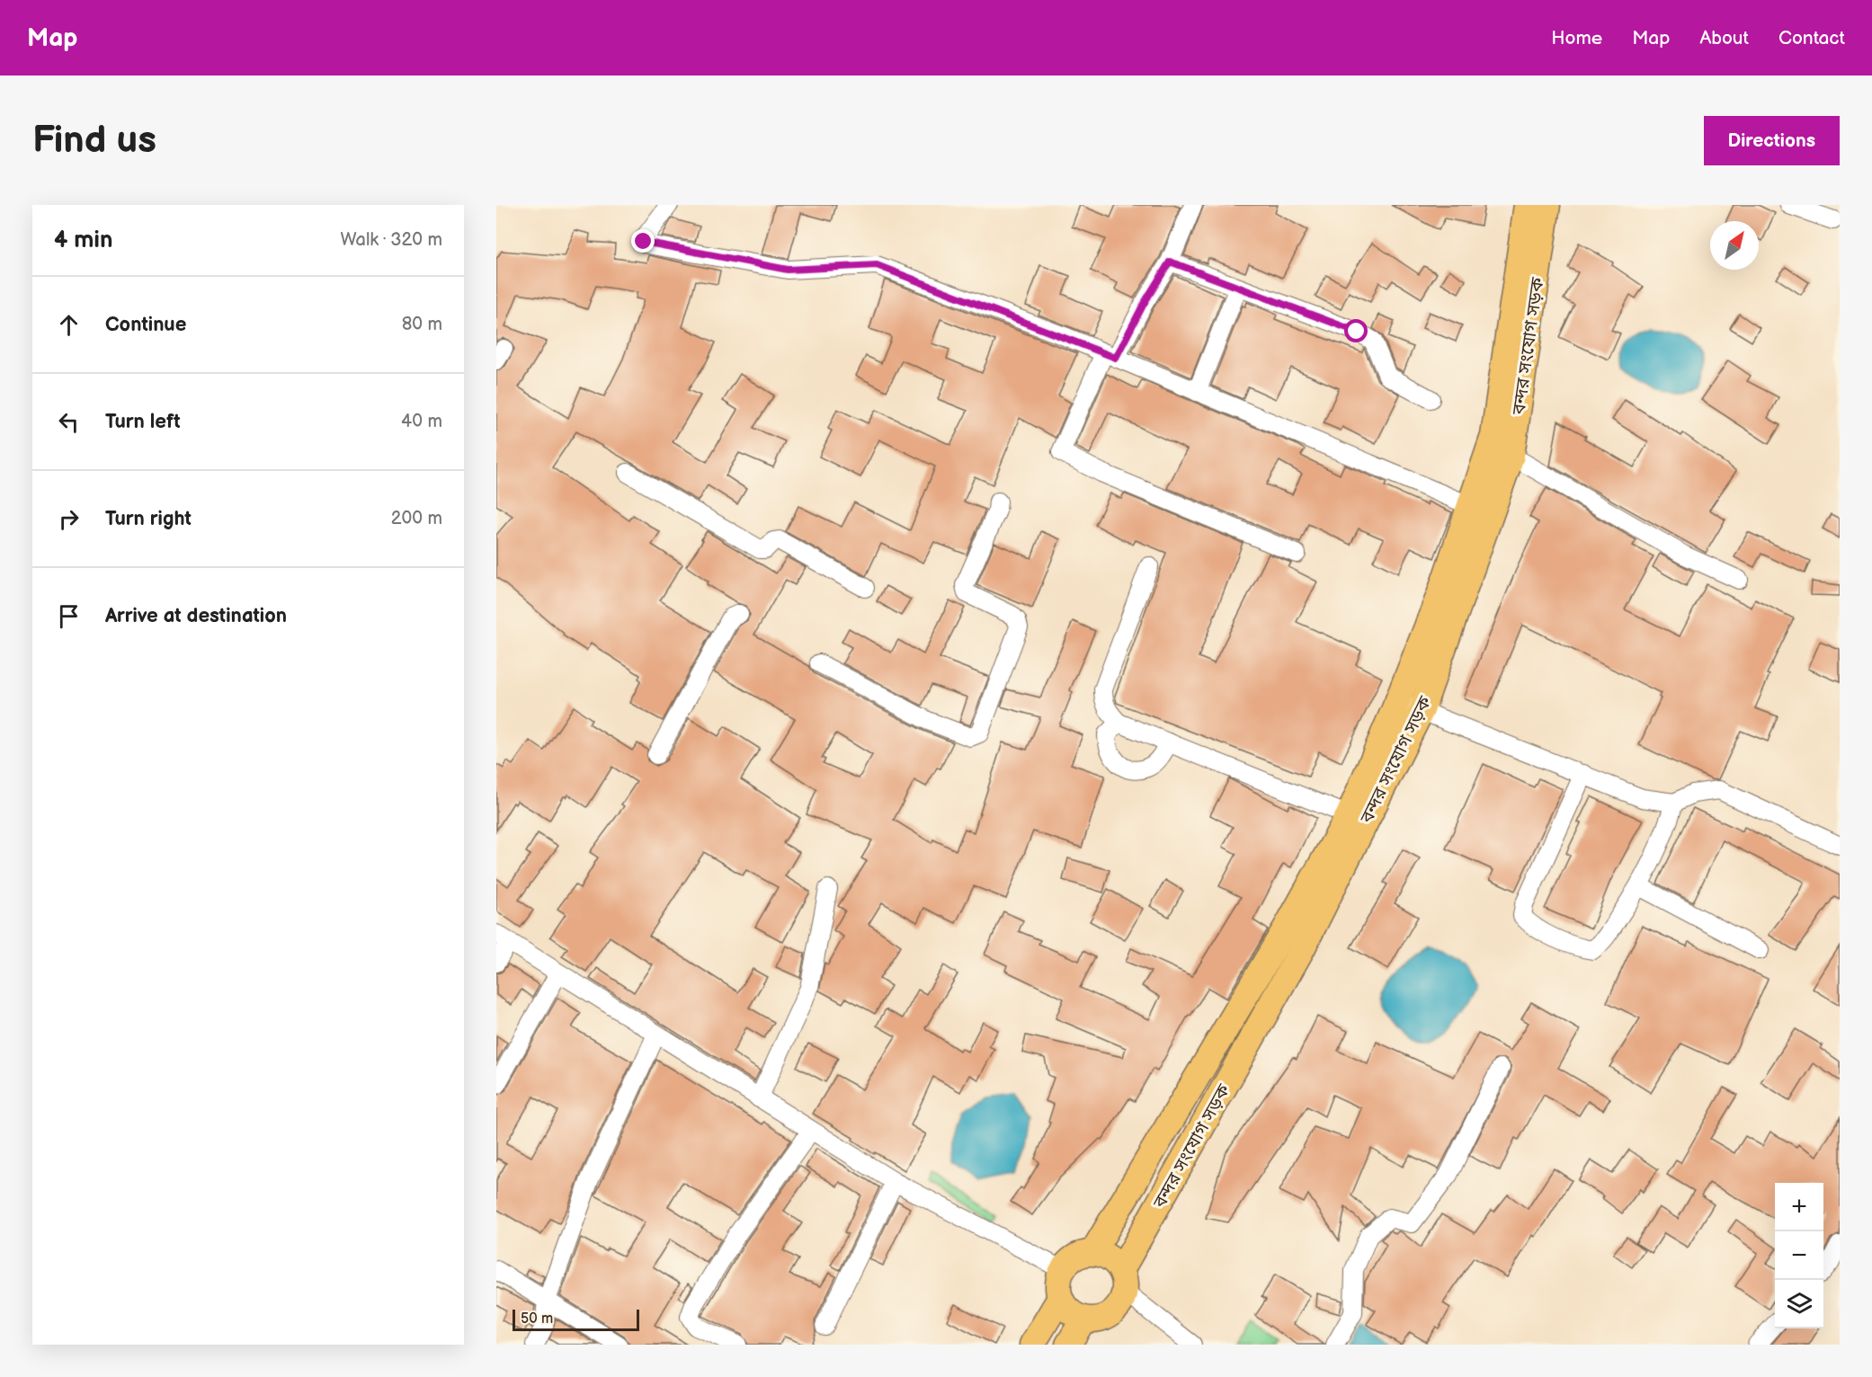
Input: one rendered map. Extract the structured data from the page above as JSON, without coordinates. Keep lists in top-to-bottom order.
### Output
{
  "streets": {
    "highway": ["বন্দর সংযোগ সড়ক"]
  },
  "scale_bar": "50 m",
  "north": "top right",
  "page": {
    "header": "Map",
    "nav": [
      "Home",
      "Map",
      "About",
      "Contact"
    ],
    "buttons": "Directions",
    "title": "Find us",
    "heading": ["4 min", "Walk · 320 m"],
    "list": [
      ["Continue", "80 m"],
      ["Turn left", "40 m"],
      ["Turn right", "200 m"],
      "Arrive at destination"
    ],
    "map_buttons": ["+", "−"],
    "scale": "50 m"
  }
}
